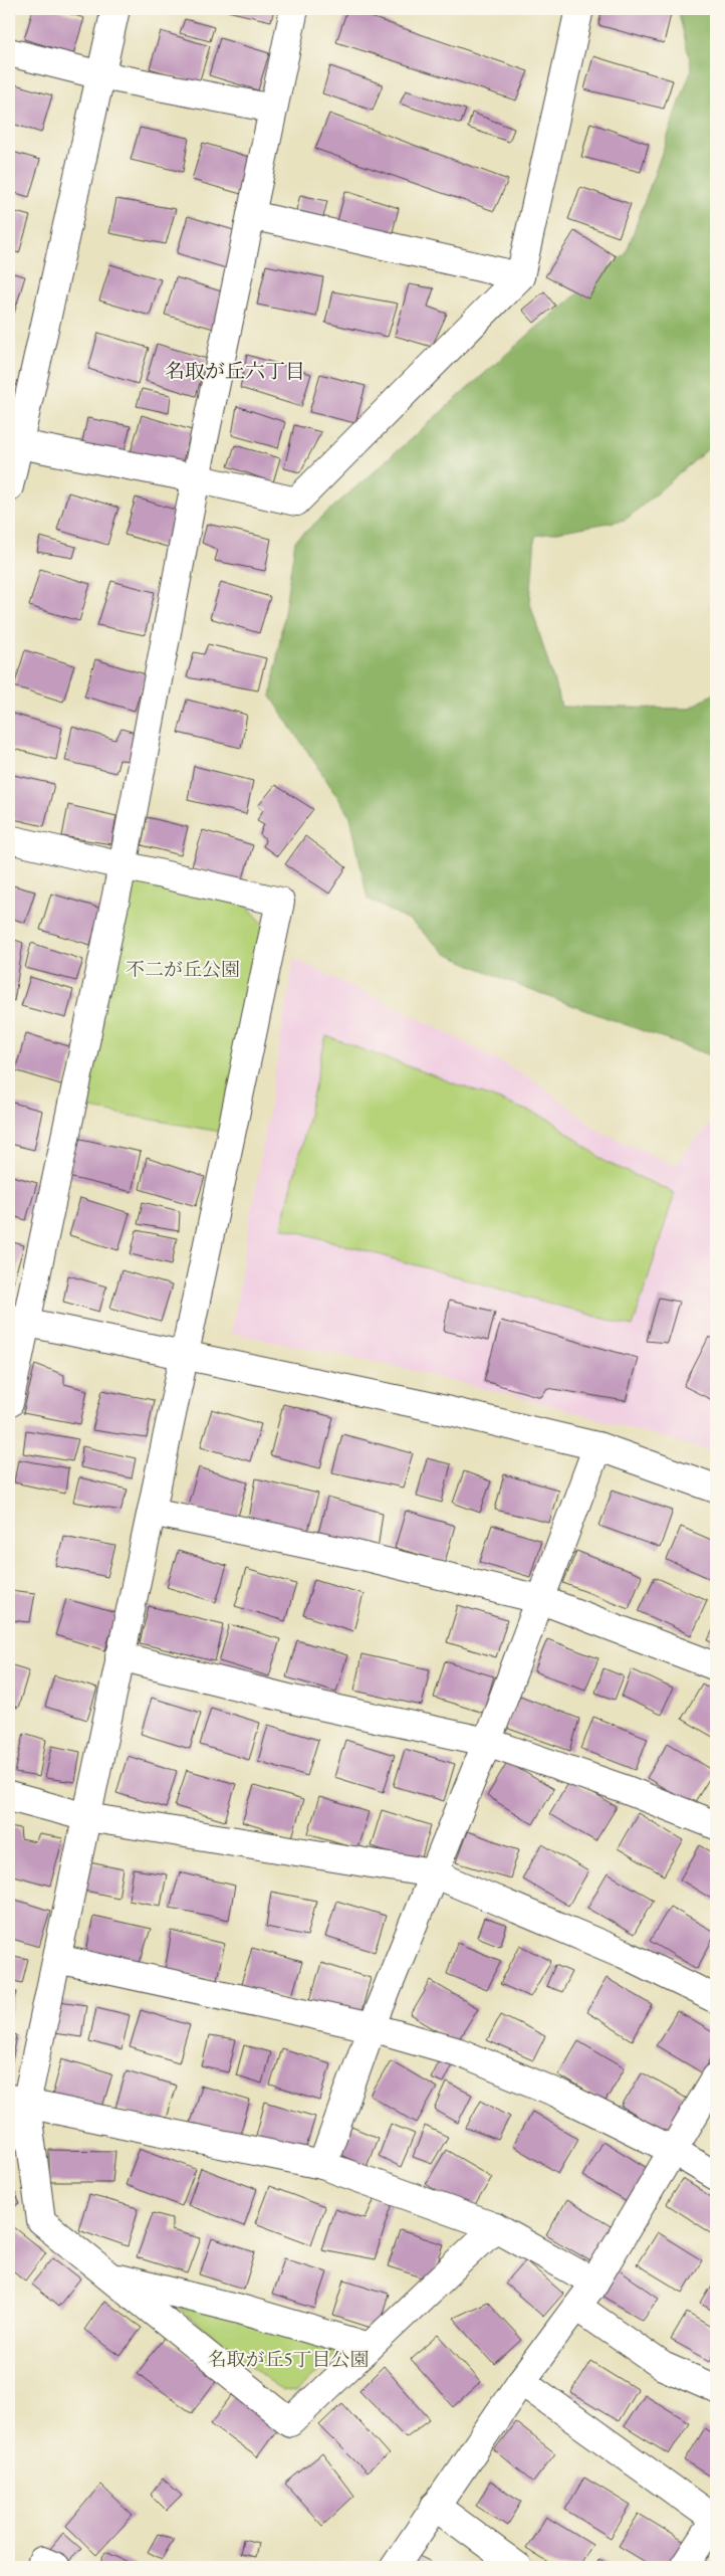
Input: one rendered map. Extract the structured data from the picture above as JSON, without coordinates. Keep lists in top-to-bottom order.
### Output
{
  "districts": ["名取が丘六丁目"],
  "parks": ["不二が丘公園", "名取が丘5丁目公園"]
}
